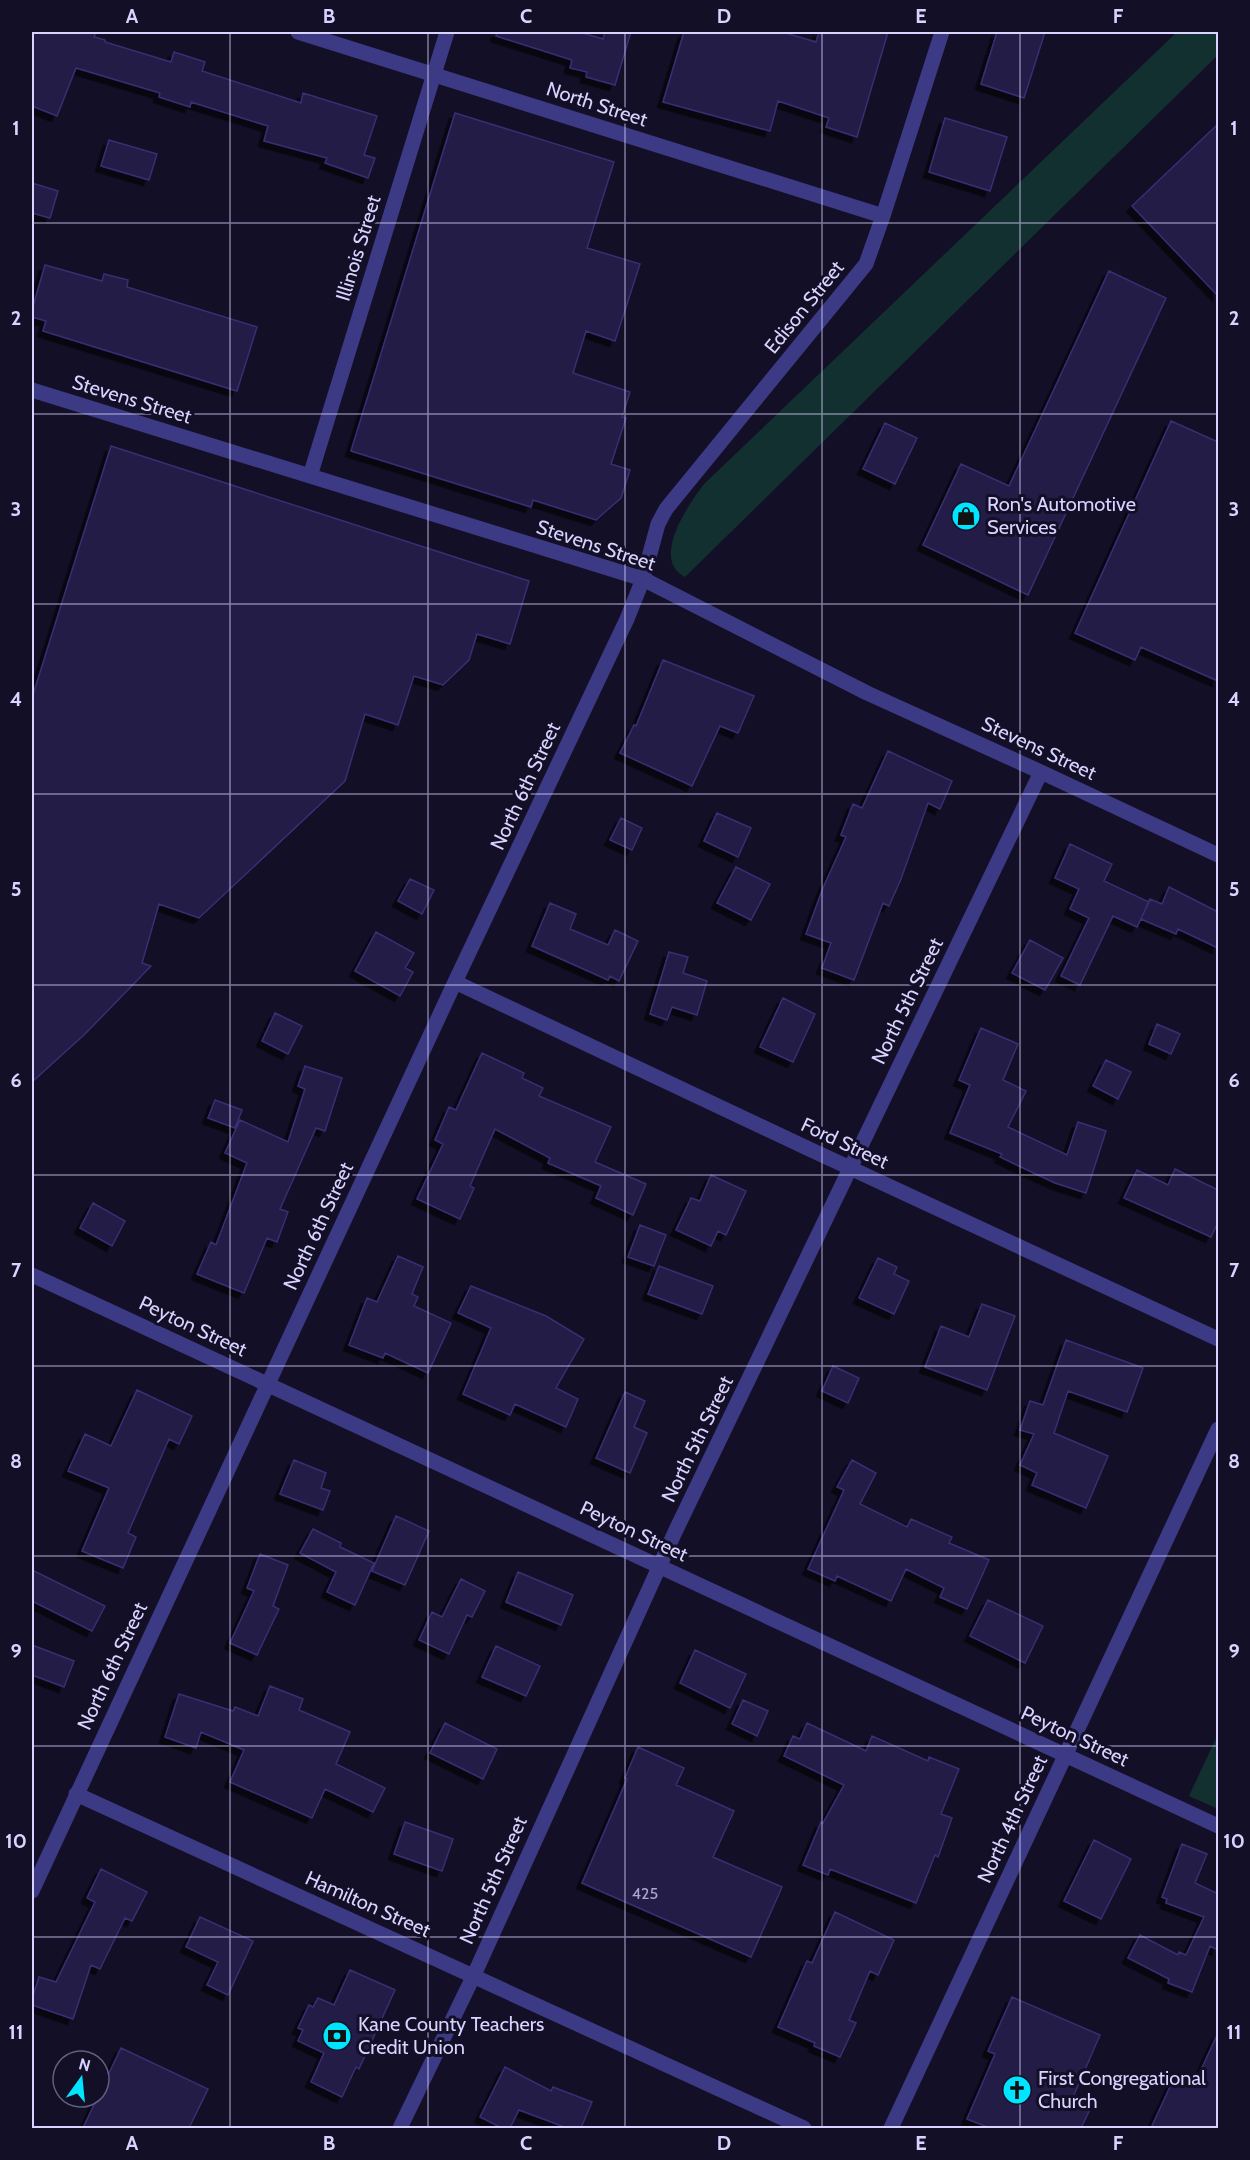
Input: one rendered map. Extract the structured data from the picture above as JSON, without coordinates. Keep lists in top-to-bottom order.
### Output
{
  "streets": {
    "street": [
      "North Street",
      "Illinois Street",
      "Edison Street",
      "Stevens Street",
      "North 6th Street",
      "North 5th Street",
      "Ford Street",
      "Peyton Street",
      "North 4th Street",
      "Hamilton Street"
    ]
  },
  "crossings": [
    ["North Street", "Illinois Street"],
    ["North Street", "Edison Street"],
    ["Illinois Street", "Stevens Street"],
    ["Edison Street", "Stevens Street"],
    ["Edison Street", "North 6th Street"],
    ["Stevens Street", "North 6th Street"],
    ["Stevens Street", "North 5th Street"],
    ["North 6th Street", "Ford Street"],
    ["North 6th Street", "Peyton Street"],
    ["North 6th Street", "Hamilton Street"],
    ["North 5th Street", "Ford Street"],
    ["North 5th Street", "Peyton Street"],
    ["North 5th Street", "Hamilton Street"],
    ["Peyton Street", "North 4th Street"]
  ],
  "places": {
    "shop": ["Ron's Automotive Services"],
    "bank": ["Kane County Teachers Credit Union"],
    "church": ["First Congregational Church"]
  },
  "house_numbers": ["425"],
  "north": "top",
  "grid": {
    "columns": [
      "A",
      "B",
      "C",
      "D",
      "E",
      "F"
    ],
    "rows": [
      "1",
      "2",
      "3",
      "4",
      "5",
      "6",
      "7",
      "8",
      "9",
      "10",
      "11"
    ]
  }
}
